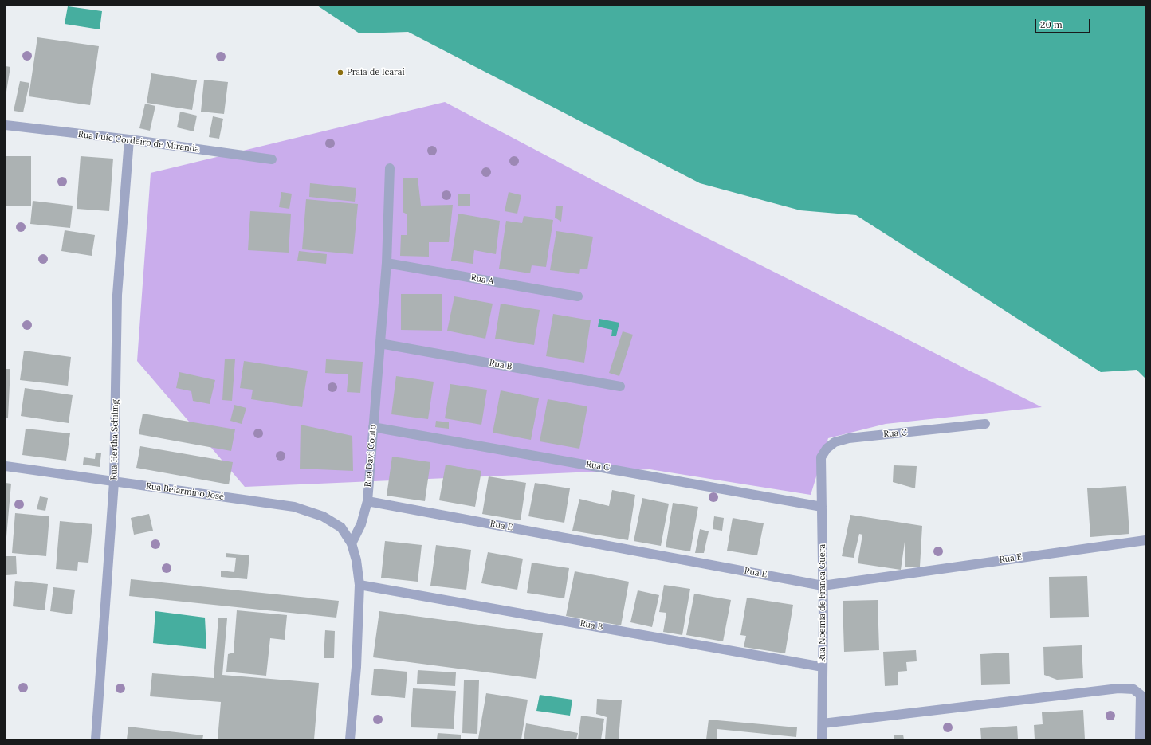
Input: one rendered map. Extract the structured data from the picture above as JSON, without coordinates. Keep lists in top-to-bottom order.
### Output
{
  "streets": {
    "street": [
      "Rua Luic Cordeiro de Miranda",
      "Rua A",
      "Rua B",
      "Rua C",
      "Rua Hertha Schiling",
      "Rua Davi Couto",
      "Rua Belarmino José",
      "Rua E",
      "Rua Noemia de Franca Guera"
    ]
  },
  "crossings": [
    ["Rua Luic Cordeiro de Miranda", "Rua Hertha Schiling"],
    ["Rua A", "Rua Davi Couto"],
    ["Rua B", "Rua Davi Couto"],
    ["Rua B", "Rua Noemia de Franca Guera"],
    ["Rua C", "Rua Davi Couto"],
    ["Rua C", "Rua Noemia de Franca Guera"],
    ["Rua Hertha Schiling", "Rua Belarmino José"],
    ["Rua Davi Couto", "Rua Belarmino José"],
    ["Rua Davi Couto", "Rua E"],
    ["Rua E", "Rua Noemia de Franca Guera"]
  ],
  "places": ["Praia de Icaraí"],
  "scale_bar": "20 m"
}
